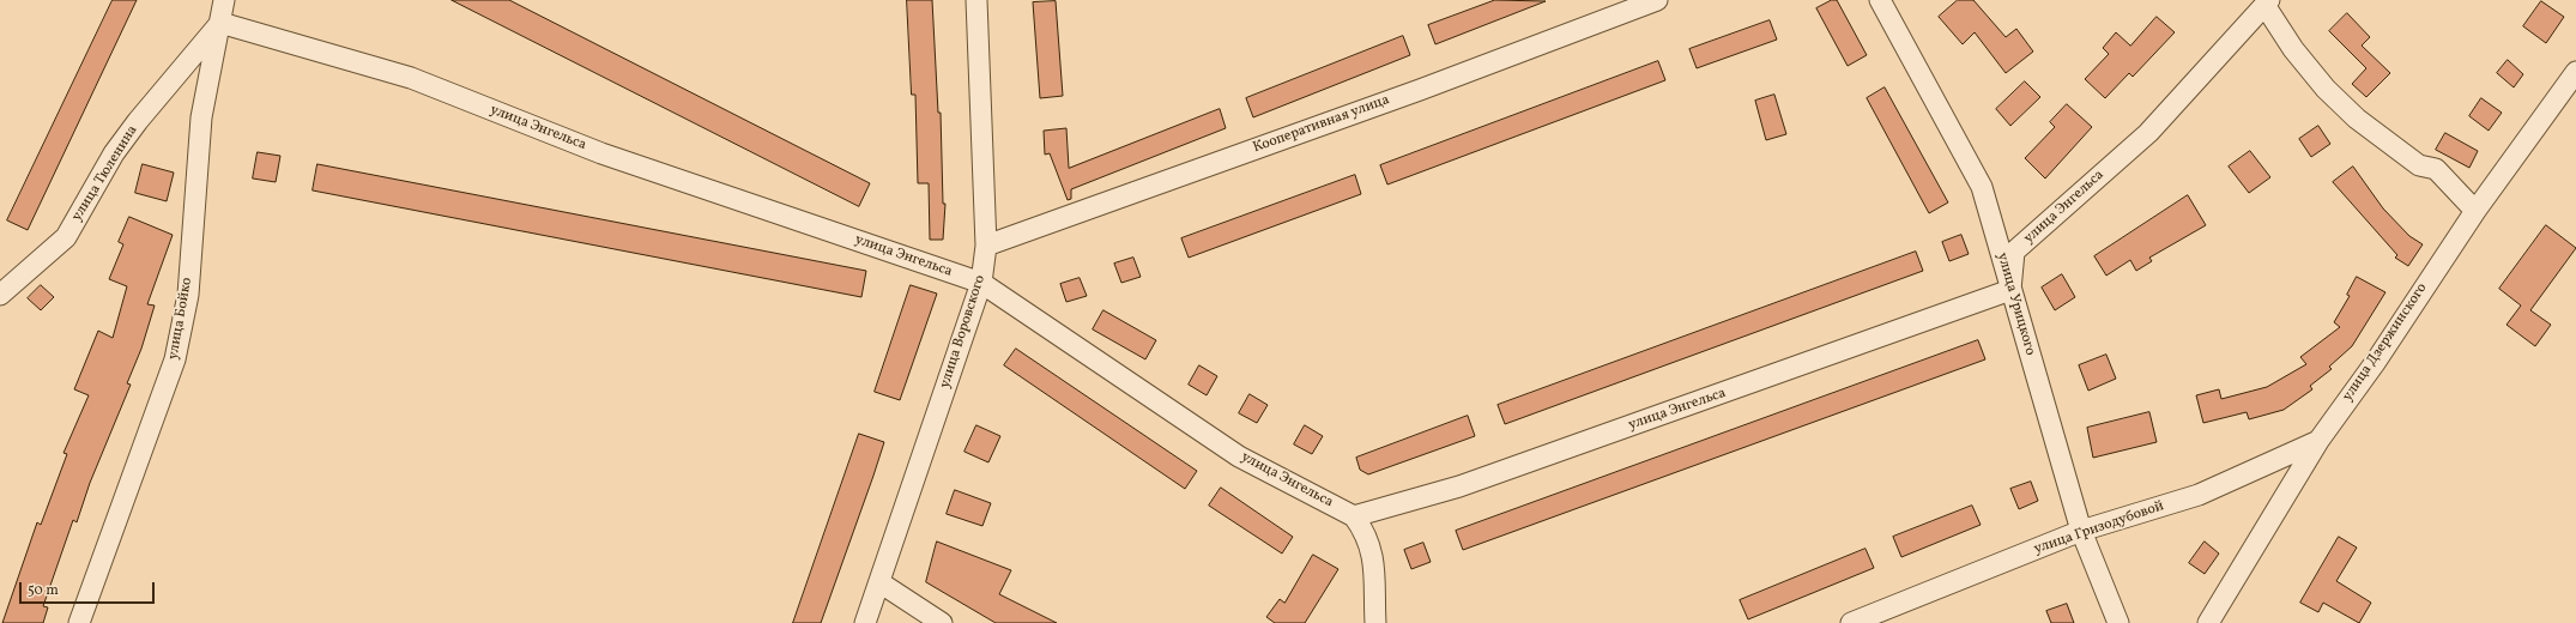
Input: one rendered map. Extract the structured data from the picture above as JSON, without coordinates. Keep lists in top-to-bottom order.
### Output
{
  "streets": {
    "street": [
      "Кооперативная улица",
      "улица Энгельса",
      "улица Тюленина",
      "улица Урицкого",
      "улица Бойко",
      "улица Воровского",
      "улица Дзержинского",
      "улица Гризодубовой"
    ]
  },
  "crossings": [
    ["Кооперативная улица", "улица Воровского"],
    ["улица Энгельса", "улица Тюленина"],
    ["улица Энгельса", "улица Урицкого"],
    ["улица Энгельса", "улица Бойко"],
    ["улица Энгельса", "улица Воровского"],
    ["улица Тюленина", "улица Бойко"],
    ["улица Урицкого", "улица Гризодубовой"],
    ["улица Дзержинского", "улица Гризодубовой"]
  ],
  "scale_bar": "50 m"
}
